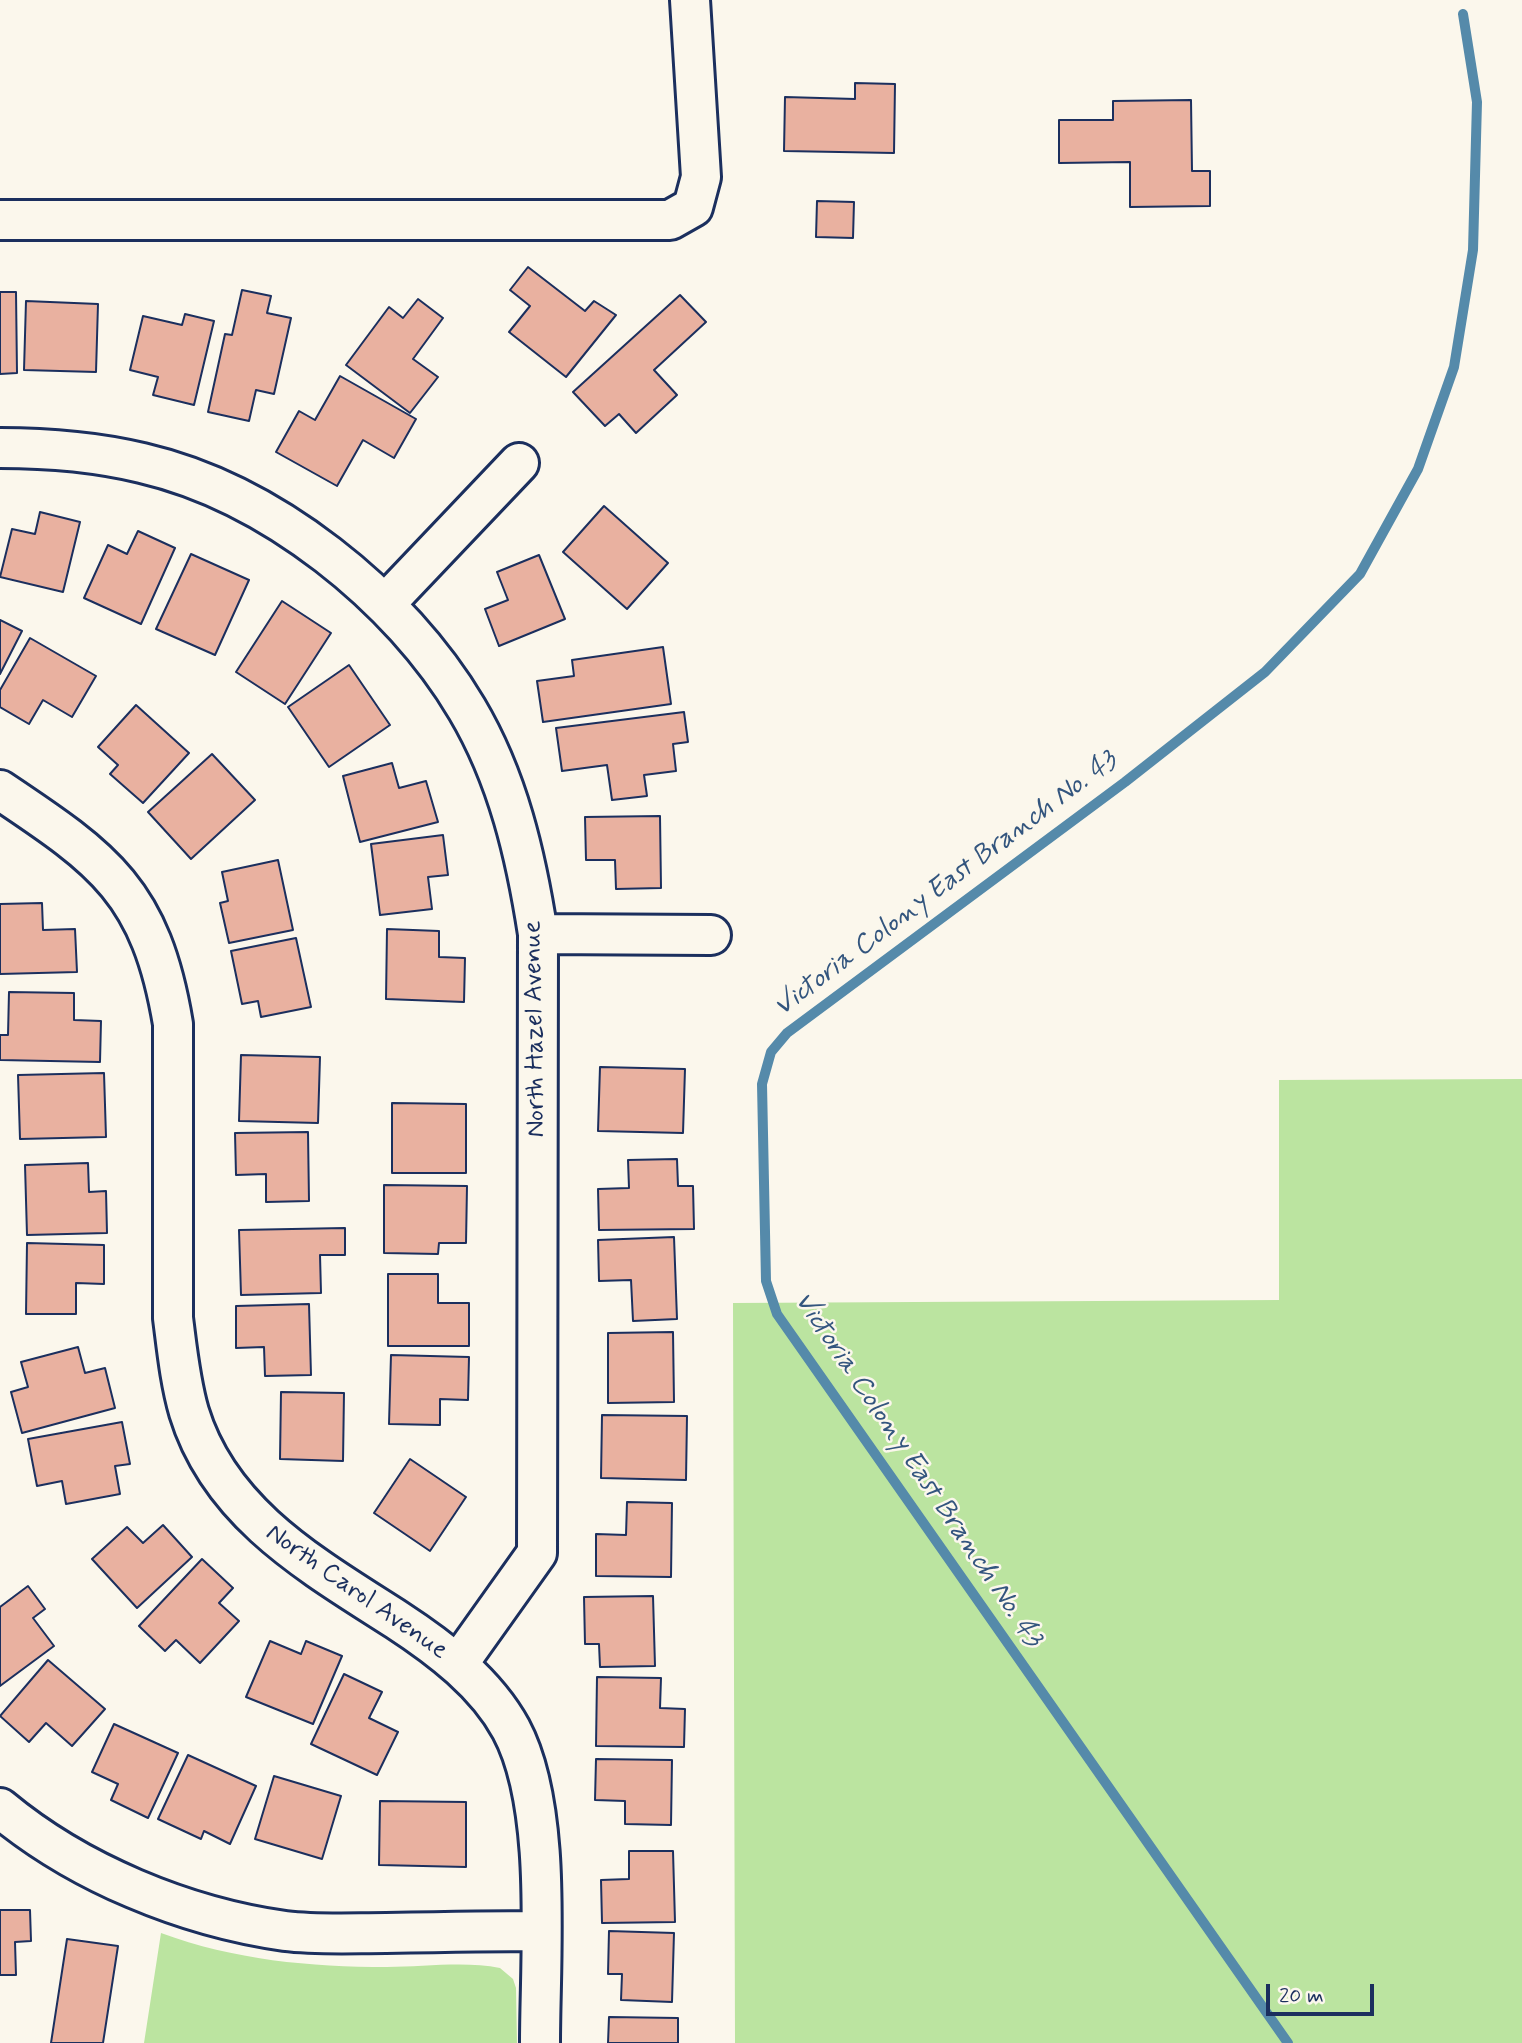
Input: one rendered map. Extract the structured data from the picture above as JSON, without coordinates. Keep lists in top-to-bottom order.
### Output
{
  "streets": {
    "street": ["North Hazel Avenue", "North Carol Avenue"]
  },
  "crossings": [
    ["North Hazel Avenue", "North Carol Avenue"]
  ],
  "water": ["Victoria Colony East Branch No. 43"],
  "scale_bar": "20 m"
}
